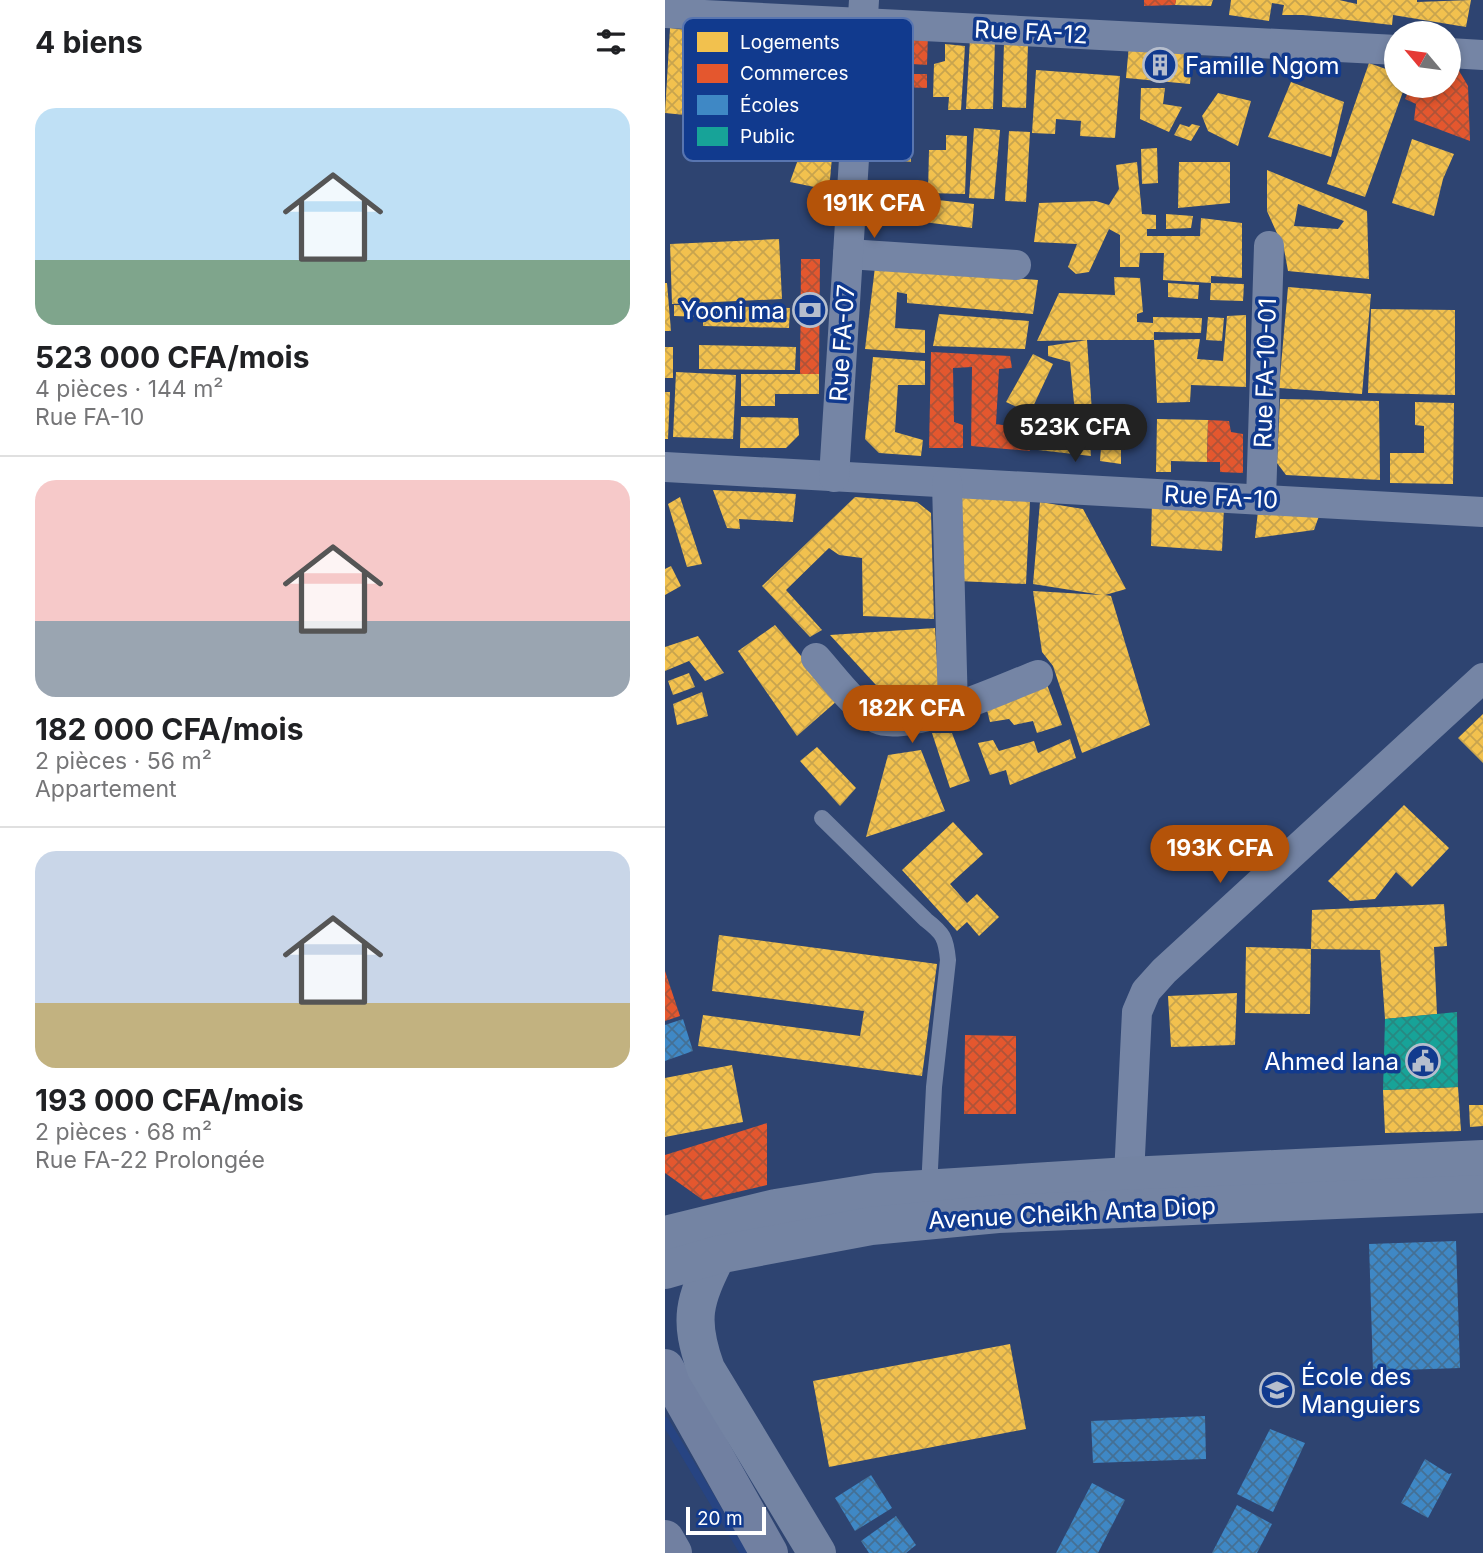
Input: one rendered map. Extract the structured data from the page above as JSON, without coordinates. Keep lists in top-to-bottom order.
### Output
{
  "streets": {
    "main road": ["Avenue Cheikh Anta Diop"],
    "street": [
      "Rue FA-12",
      "Rue FA-07",
      "Rue FA-10-01",
      "Rue FA-10"
    ]
  },
  "crossings": [
    ["Rue FA-07", "Rue FA-10"],
    ["Rue FA-10-01", "Rue FA-10"]
  ],
  "places": {
    "building": ["Famille Ngom"],
    "bank": ["Yooni ma"],
    "public building": ["Ahmed Iana"],
    "school or university": ["École des Manguiers"]
  },
  "legend": [
    "Logements",
    "Commerces",
    "Écoles",
    "Public"
  ],
  "scale_bar": "20 m",
  "north": "top left",
  "page": {
    "heading": "4 biens",
    "list": [
      {
        "name": "523 000 CFA/mois",
        "note": "4 pièces · 144 m² · Rue FA-10"
      },
      {
        "name": "182 000 CFA/mois",
        "note": "2 pièces · 56 m² · Appartement"
      },
      {
        "name": "193 000 CFA/mois",
        "note": "2 pièces · 68 m² · Rue FA-22 Prolongée"
      }
    ],
    "price": [
      "191K CFA",
      "523K CFA",
      "182K CFA",
      "193K CFA"
    ],
    "scale": "20 m"
  }
}
